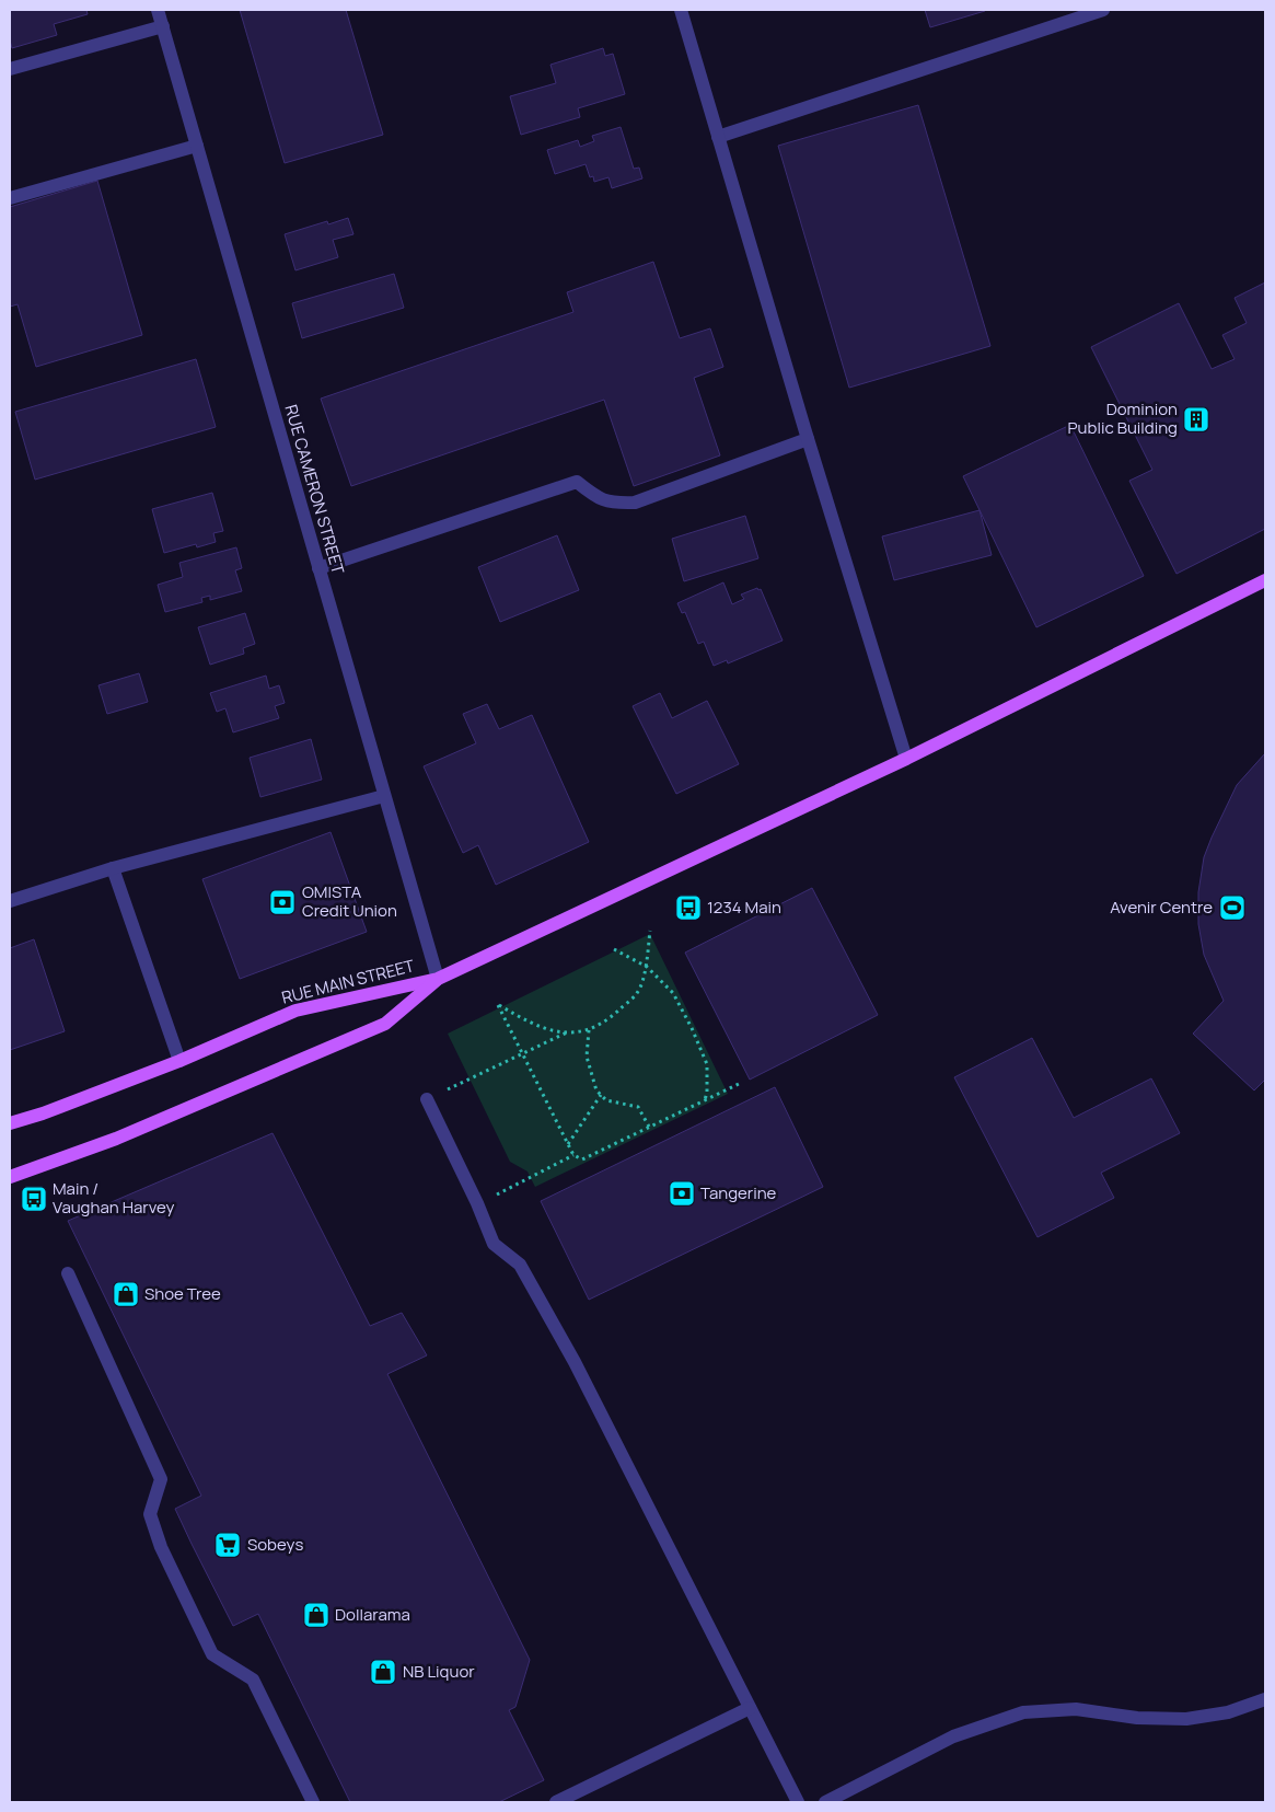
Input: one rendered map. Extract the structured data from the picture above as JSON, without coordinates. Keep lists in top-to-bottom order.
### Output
{
  "streets": {
    "main road": ["RUE MAIN STREET"],
    "street": ["RUE CAMERON STREET"]
  },
  "crossings": [
    ["RUE CAMERON STREET", "RUE MAIN STREET"]
  ],
  "places": {
    "building": ["Dominion Public Building"],
    "bank": ["OMISTA Credit Union", "Tangerine"],
    "bus stop": ["1234 Main", "Main / Vaughan Harvey"],
    "sports": ["Avenir Centre"],
    "shop": ["Shoe Tree", "Dollarama", "NB Liquor"],
    "supermarket": ["Sobeys"]
  }
}
